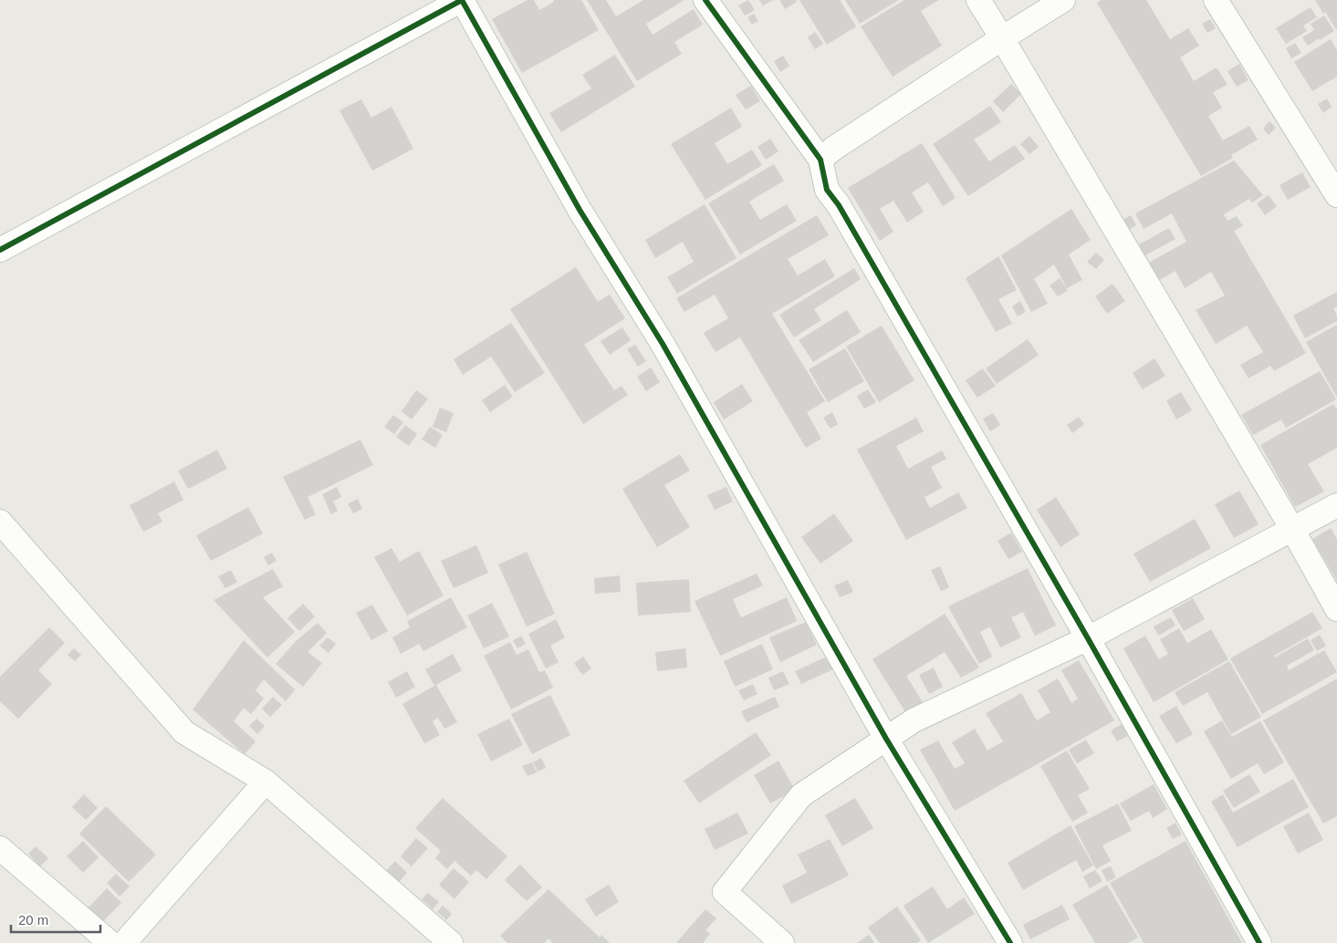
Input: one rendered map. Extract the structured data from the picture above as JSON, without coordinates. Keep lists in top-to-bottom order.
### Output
{
  "scale_bar": "20 m"
}
